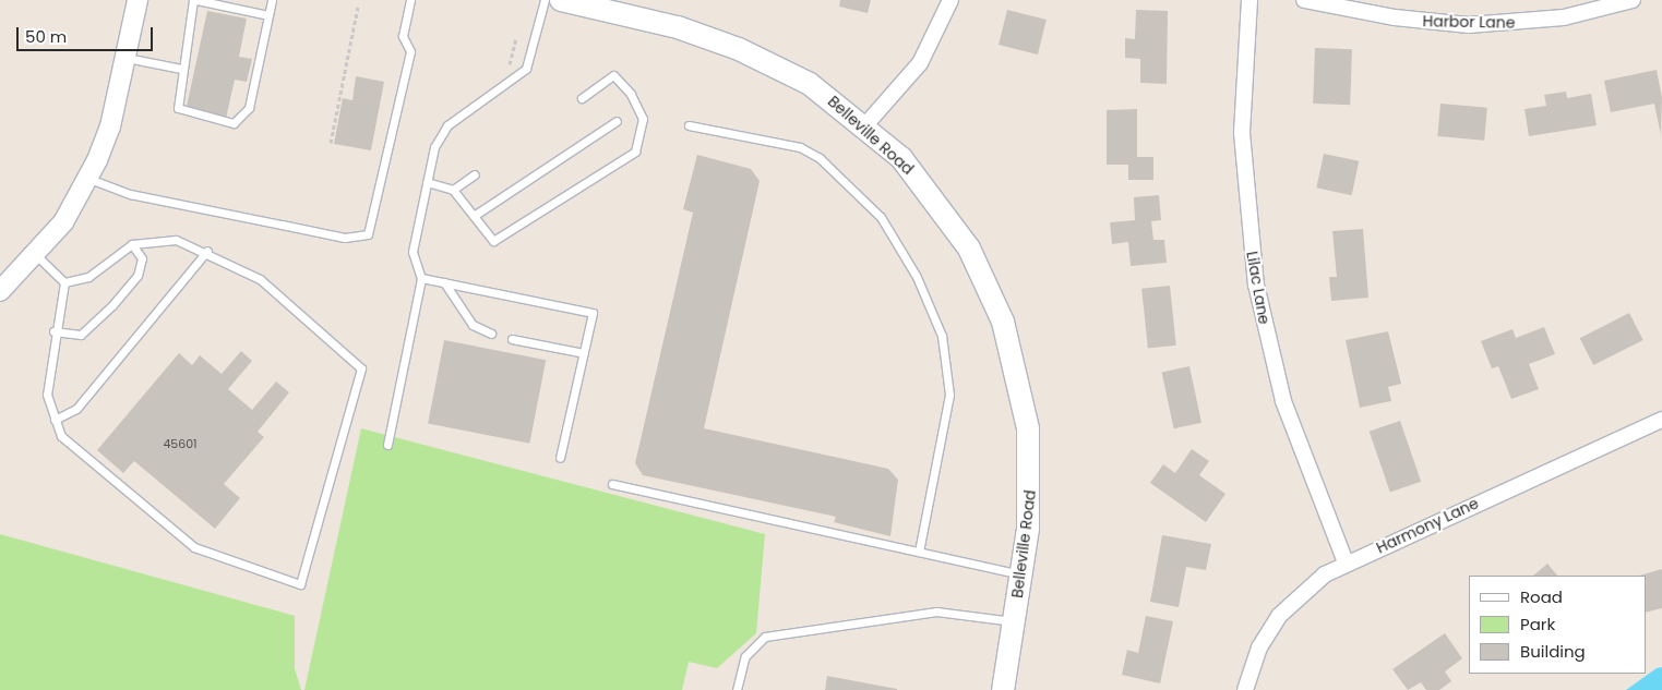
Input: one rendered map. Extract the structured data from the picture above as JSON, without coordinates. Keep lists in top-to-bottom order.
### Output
{
  "streets": {
    "main road": ["Belleville Road"],
    "street": ["Harbor Lane", "Lilac Lane", "Harmony Lane"]
  },
  "crossings": [
    ["Lilac Lane", "Harmony Lane"]
  ],
  "house_numbers": ["45601"],
  "legend": ["Road", "Park", "Building"],
  "scale_bar": "50 m"
}
